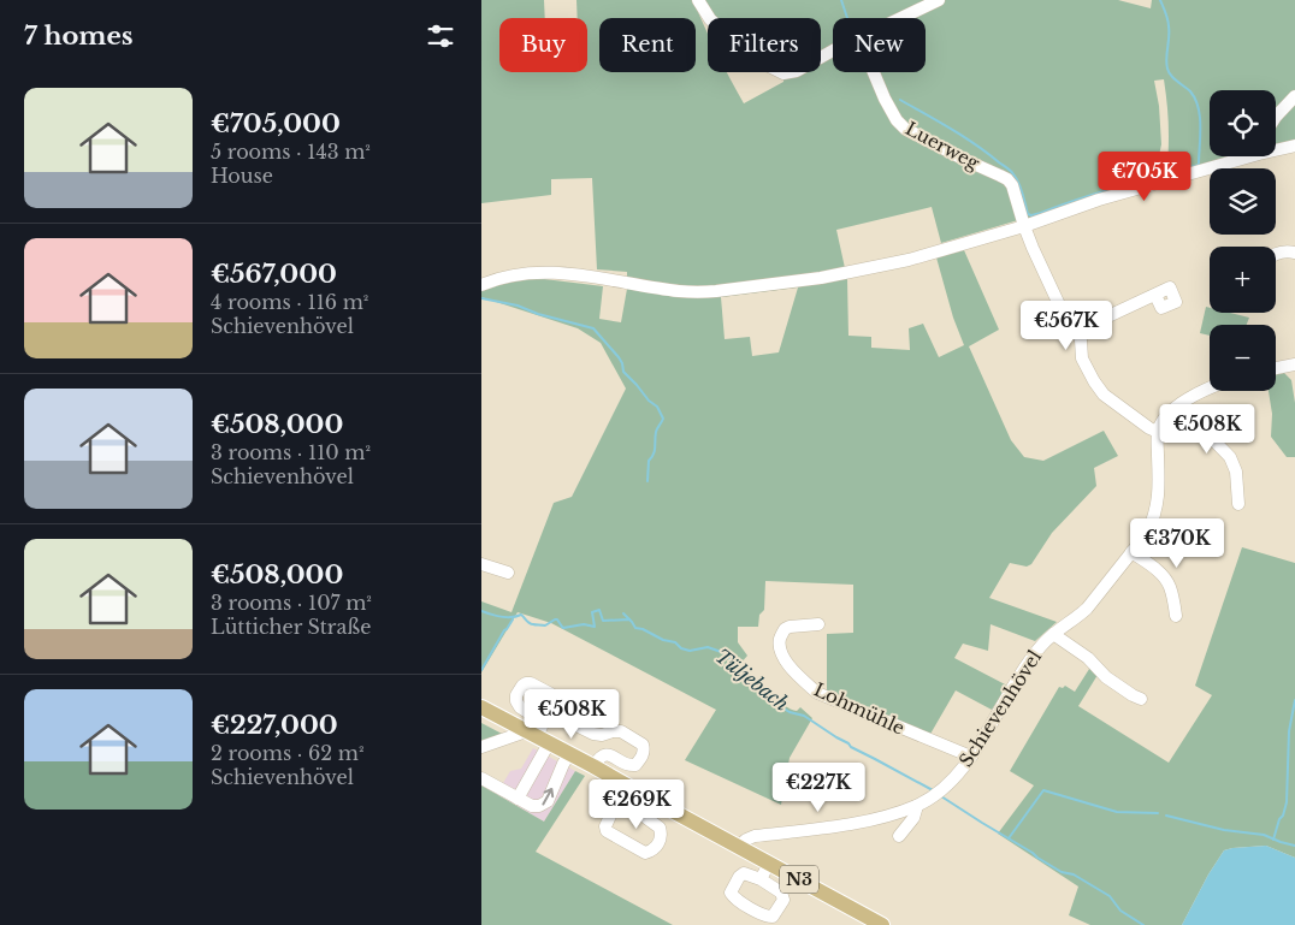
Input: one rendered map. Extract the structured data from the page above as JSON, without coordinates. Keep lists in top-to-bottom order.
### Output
{
  "streets": {
    "main road": ["N3"],
    "street": ["Luerweg", "Lohmühle", "Schievenhövel"]
  },
  "crossings": [
    ["Lohmühle", "Schievenhövel"],
    ["Schievenhövel", "N3"]
  ],
  "water": ["Tüljebach"],
  "page": {
    "heading": "7 homes",
    "chip": [
      "Buy",
      "Rent",
      "Filters",
      "New"
    ],
    "list": [
      {
        "name": "€705,000",
        "note": "5 rooms · 143 m² · House"
      },
      {
        "name": "€567,000",
        "note": "4 rooms · 116 m² · Schievenhövel"
      },
      {
        "name": "€508,000",
        "note": "3 rooms · 110 m² · Schievenhövel"
      },
      {
        "name": "€508,000",
        "note": "3 rooms · 107 m² · Lütticher Straße"
      },
      {
        "name": "€227,000",
        "note": "2 rooms · 62 m² · Schievenhövel"
      }
    ],
    "map_buttons": ["+", "−"],
    "price": [
      "€705K",
      "€567K",
      "€508K",
      "€370K",
      "€508K",
      "€227K",
      "€269K"
    ]
  }
}
